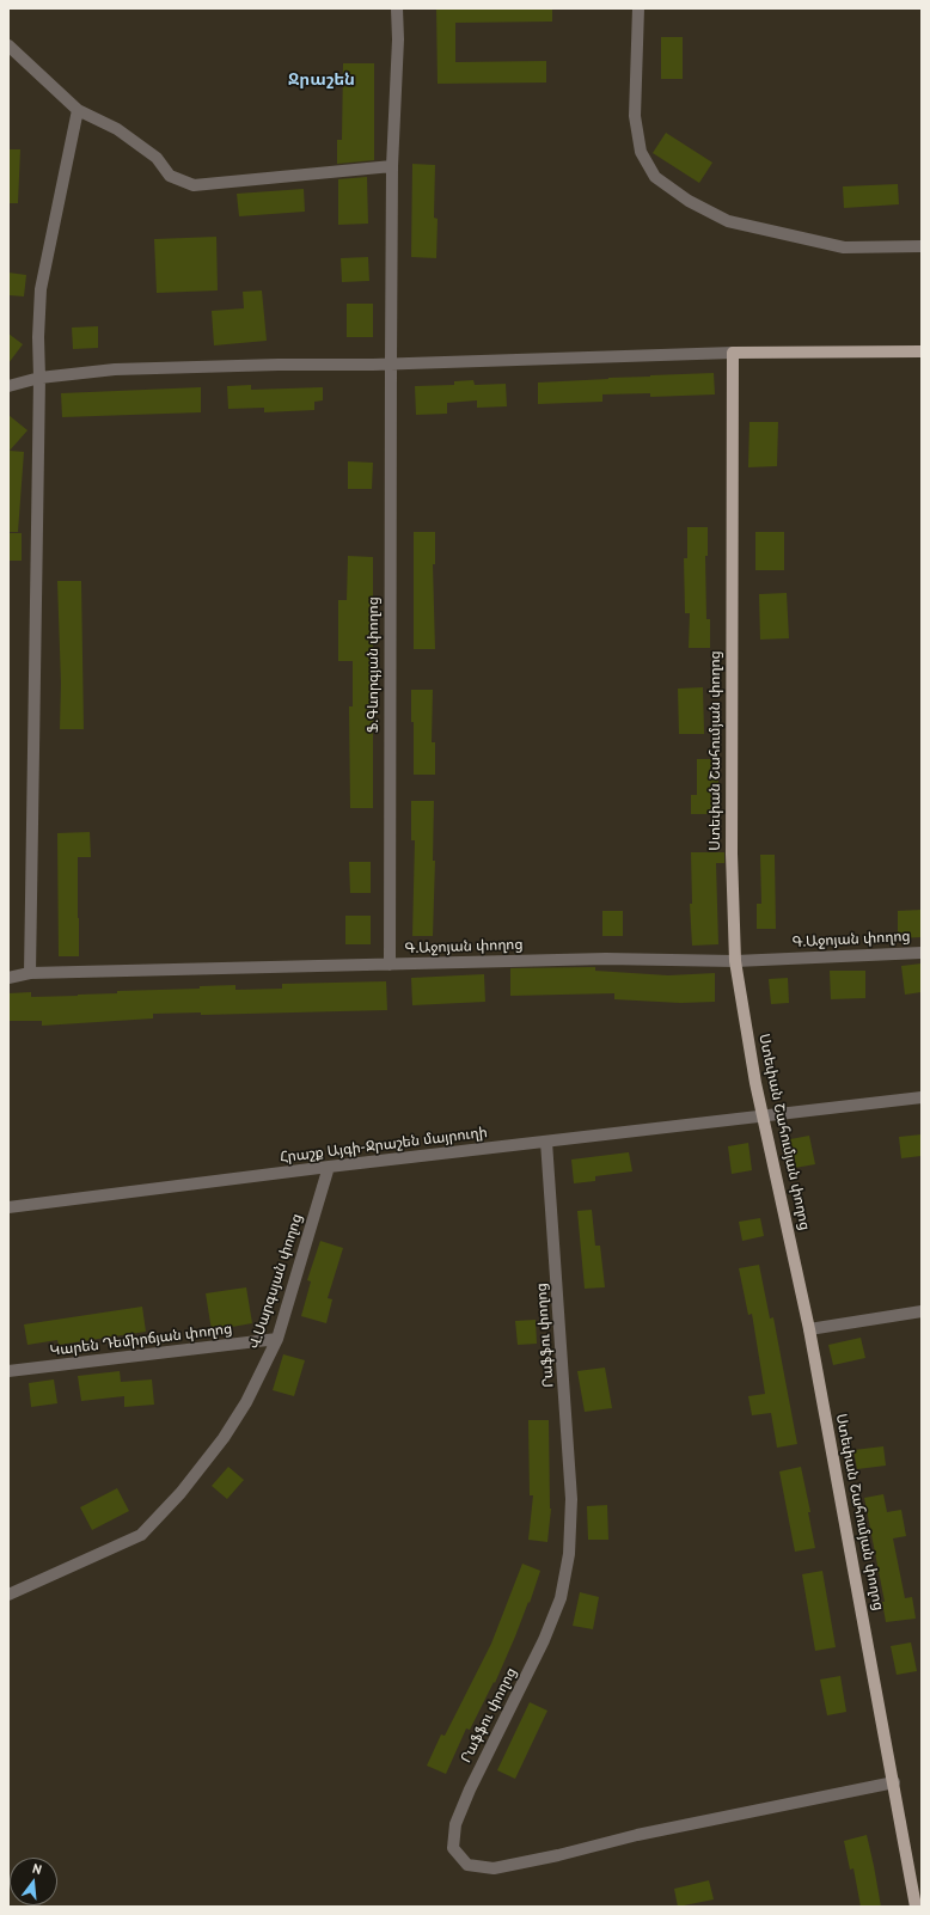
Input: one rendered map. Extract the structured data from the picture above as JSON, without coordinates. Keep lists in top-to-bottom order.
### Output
{
  "streets": {
    "main road": ["Ստեփան Շահումյան փողոց"],
    "street": [
      "Ֆ.Գևորգյան փողոց",
      "Գ.Աջոյան փողոց",
      "Հրաշք Այգի-Ջրաշեն մայրուղի",
      "Վ.Սարգսյան փողոց",
      "Րաֆֆու փողոց",
      "Կարեն Դեմիրճյան փողոց"
    ]
  },
  "crossings": [
    ["Ֆ.Գևորգյան փողոց", "Գ.Աջոյան փողոց"],
    ["Ստեփան Շահումյան փողոց", "Գ.Աջոյան փողոց"],
    ["Ստեփան Շահումյան փողոց", "Հրաշք Այգի-Ջրաշեն մայրուղի"],
    ["Ստեփան Շահումյան փողոց", "Րաֆֆու փողոց"],
    ["Հրաշք Այգի-Ջրաշեն մայրուղի", "Վ.Սարգսյան փողոց"],
    ["Հրաշք Այգի-Ջրաշեն մայրուղի", "Րաֆֆու փողոց"],
    ["Վ.Սարգսյան փողոց", "Կարեն Դեմիրճյան փողոց"]
  ],
  "districts": ["Ջրաշեն"],
  "north": "top"
}
